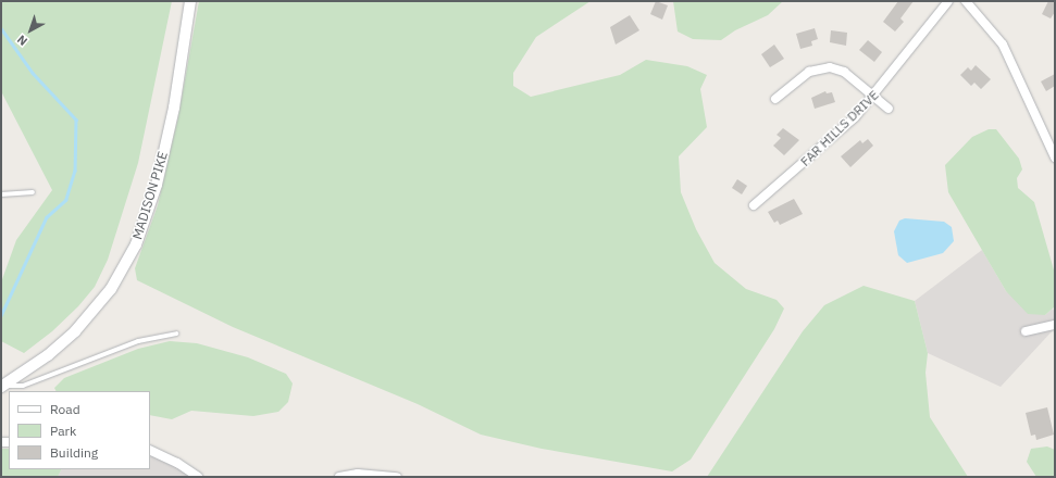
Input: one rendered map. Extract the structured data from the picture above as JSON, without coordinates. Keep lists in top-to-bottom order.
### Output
{
  "streets": {
    "street": ["FAR HILLS DRIVE", "MADISON PIKE"]
  },
  "legend": ["Road", "Park", "Building"],
  "north": "bottom left"
}
